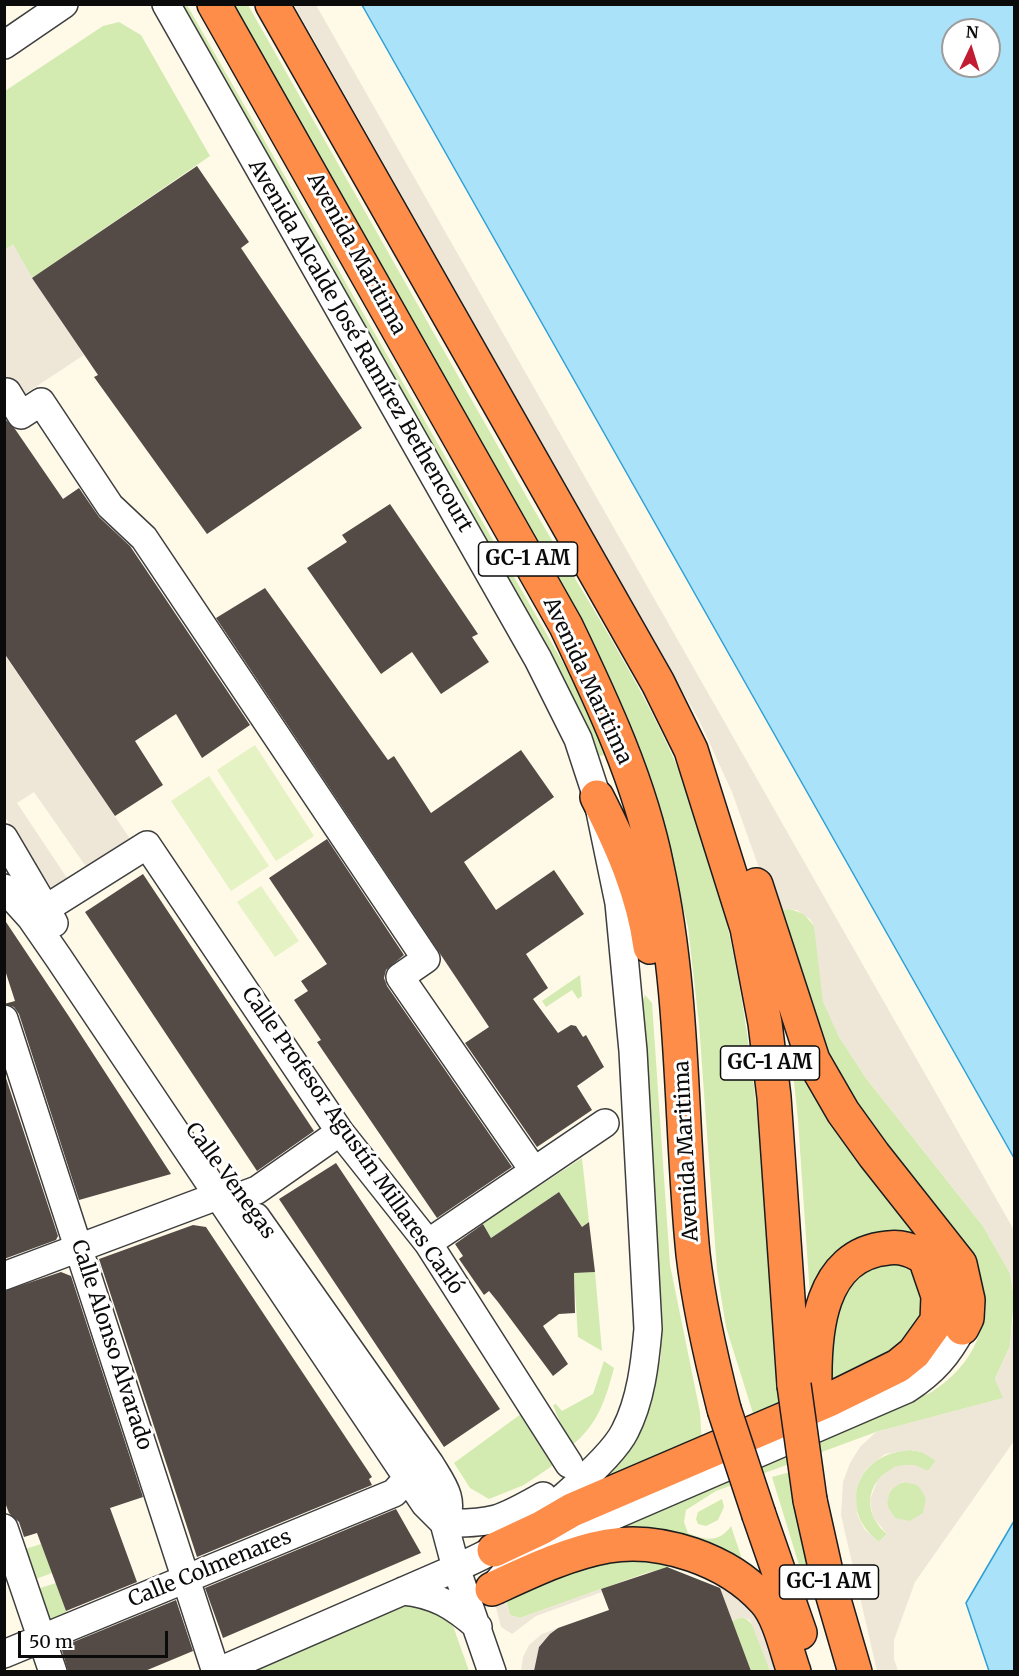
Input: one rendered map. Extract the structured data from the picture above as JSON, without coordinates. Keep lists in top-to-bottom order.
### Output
{
  "streets": {
    "highway": ["Avenida Maritima", "GC-1 AM"],
    "street": [
      "Avenida Alcalde José Ramírez Bethencourt",
      "Calle Profesor Agustín Millares Carló",
      "Calle Venegas",
      "Calle Alonso Alvarado",
      "Calle Colmenares"
    ]
  },
  "crossings": [
    ["Avenida Alcalde José Ramírez Bethencourt", "Calle Profesor Agustín Millares Carló"],
    ["Calle Profesor Agustín Millares Carló", "Calle Venegas"],
    ["Calle Venegas", "Calle Colmenares"],
    ["Calle Alonso Alvarado", "Calle Colmenares"]
  ],
  "scale_bar": "50 m",
  "north": "top"
}
